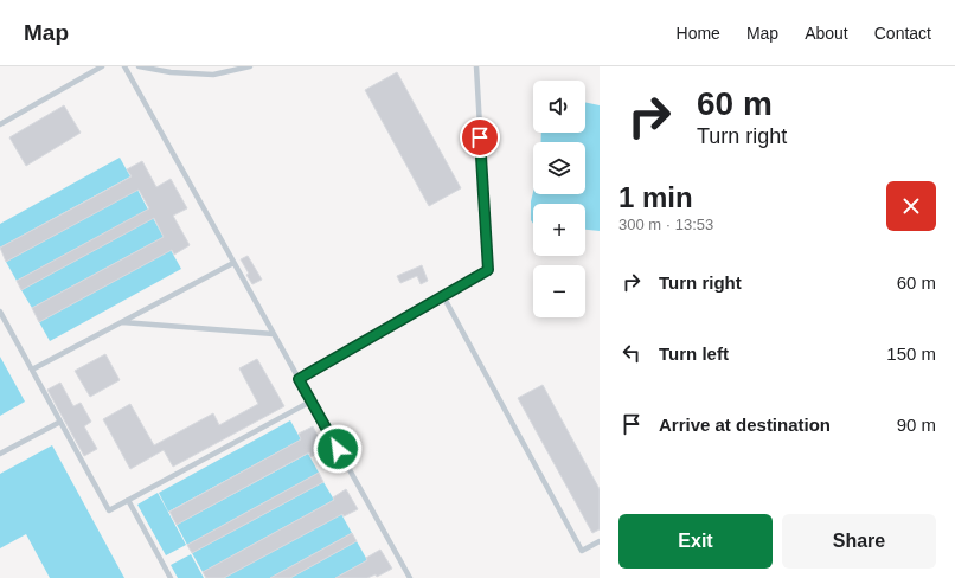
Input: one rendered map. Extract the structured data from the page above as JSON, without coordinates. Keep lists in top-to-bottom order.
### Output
{
  "page": {
    "header": "Map",
    "nav": [
      "Home",
      "Map",
      "About",
      "Contact"
    ],
    "turn": ["60 m", "Turn right"],
    "map_buttons": ["+", "−"],
    "heading": ["1 min", "300 m · 13:53"],
    "list": [
      {
        "name": "Turn right",
        "value": "60 m"
      },
      {
        "name": "Turn left",
        "value": "150 m"
      },
      {
        "name": "Arrive at destination",
        "value": "90 m"
      }
    ],
    "buttons": ["Exit", "Share"]
  }
}
